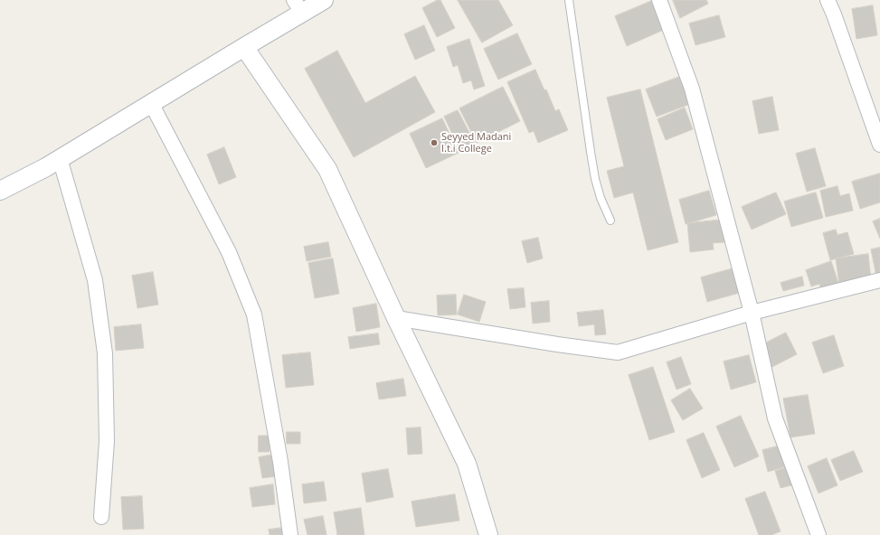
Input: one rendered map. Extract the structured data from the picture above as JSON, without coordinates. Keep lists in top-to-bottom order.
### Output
{
  "places": ["Seyyed Madani I.t.i College"]
}
